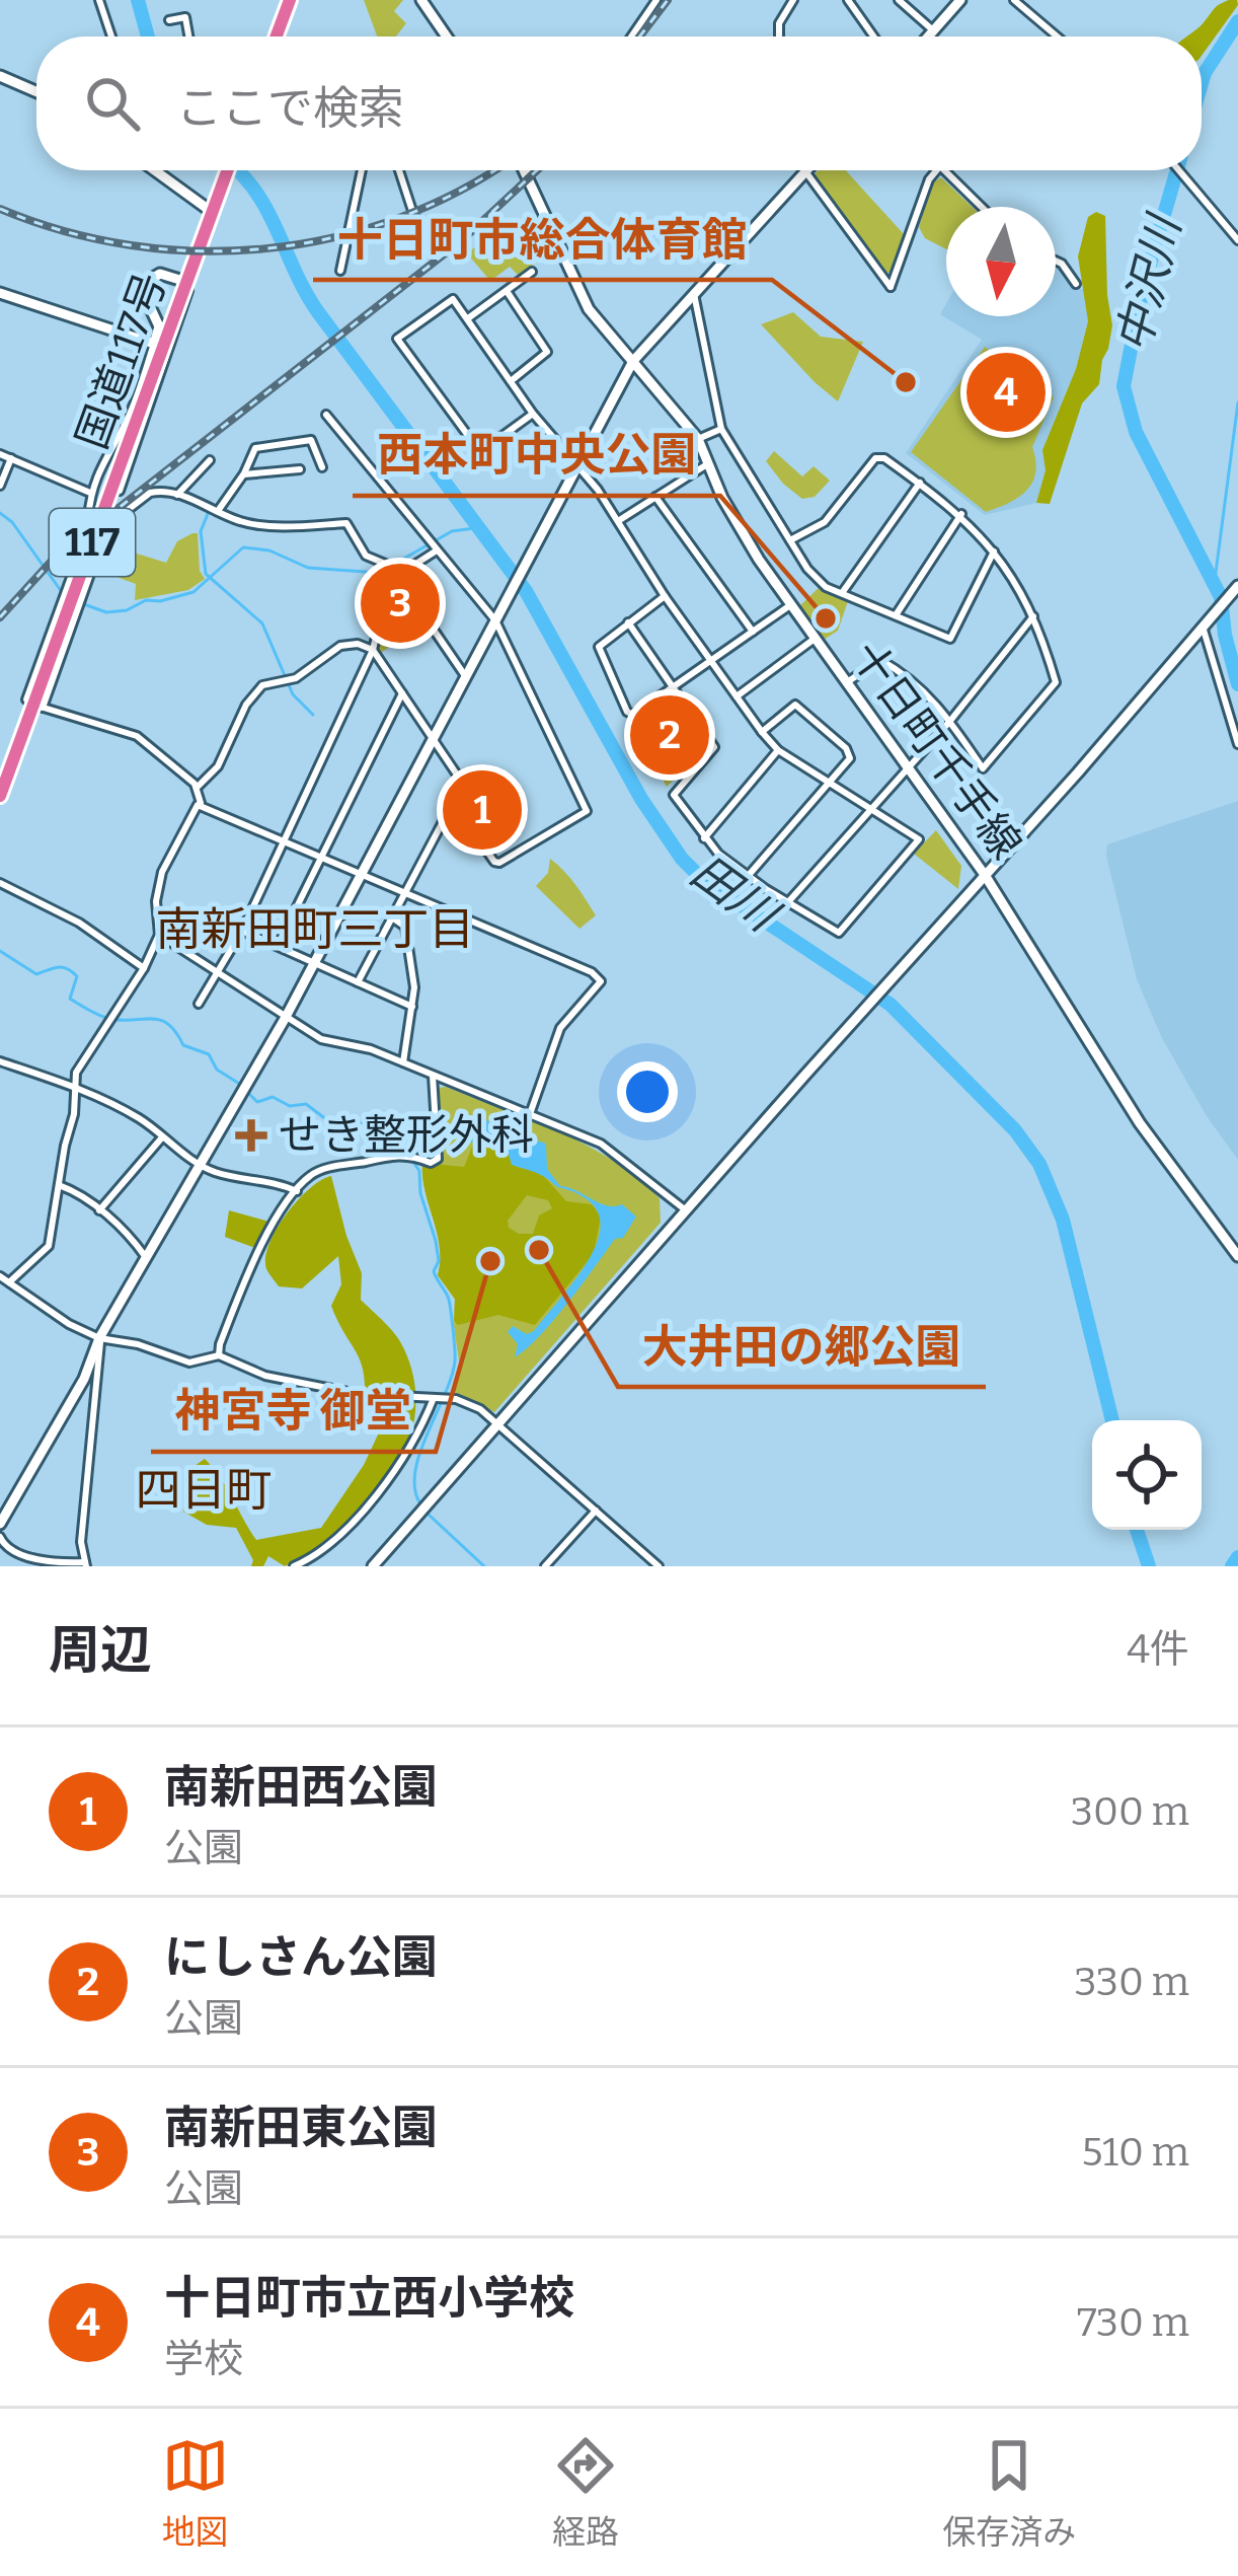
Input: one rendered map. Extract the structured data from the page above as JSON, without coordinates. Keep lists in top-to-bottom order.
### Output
{
  "streets": {
    "highway": ["国道117号", "117"],
    "street": ["十日町千手線"]
  },
  "districts": ["南新田町三丁目", "四日町"],
  "water": ["中沢川", "田川"],
  "places": {
    "other": [
      "十日町市総合体育館",
      "西本町中央公園",
      "大井田の郷公園",
      "神宮寺 御堂"
    ],
    "health": ["せき整形外科"]
  },
  "north": "bottom",
  "page": {
    "search": "ここで検索",
    "pins": [
      "4",
      "3",
      "2",
      "1"
    ],
    "heading": ["周辺", "4件"],
    "list": [
      {
        "mark": "1",
        "name": "南新田西公園",
        "note": "公園",
        "value": "300 m"
      },
      {
        "mark": "2",
        "name": "にしさん公園",
        "note": "公園",
        "value": "330 m"
      },
      {
        "mark": "3",
        "name": "南新田東公園",
        "note": "公園",
        "value": "510 m"
      },
      {
        "mark": "4",
        "name": "十日町市立西小学校",
        "note": "学校",
        "value": "730 m"
      }
    ],
    "nav": ["地図", "経路", "保存済み"]
  }
}
